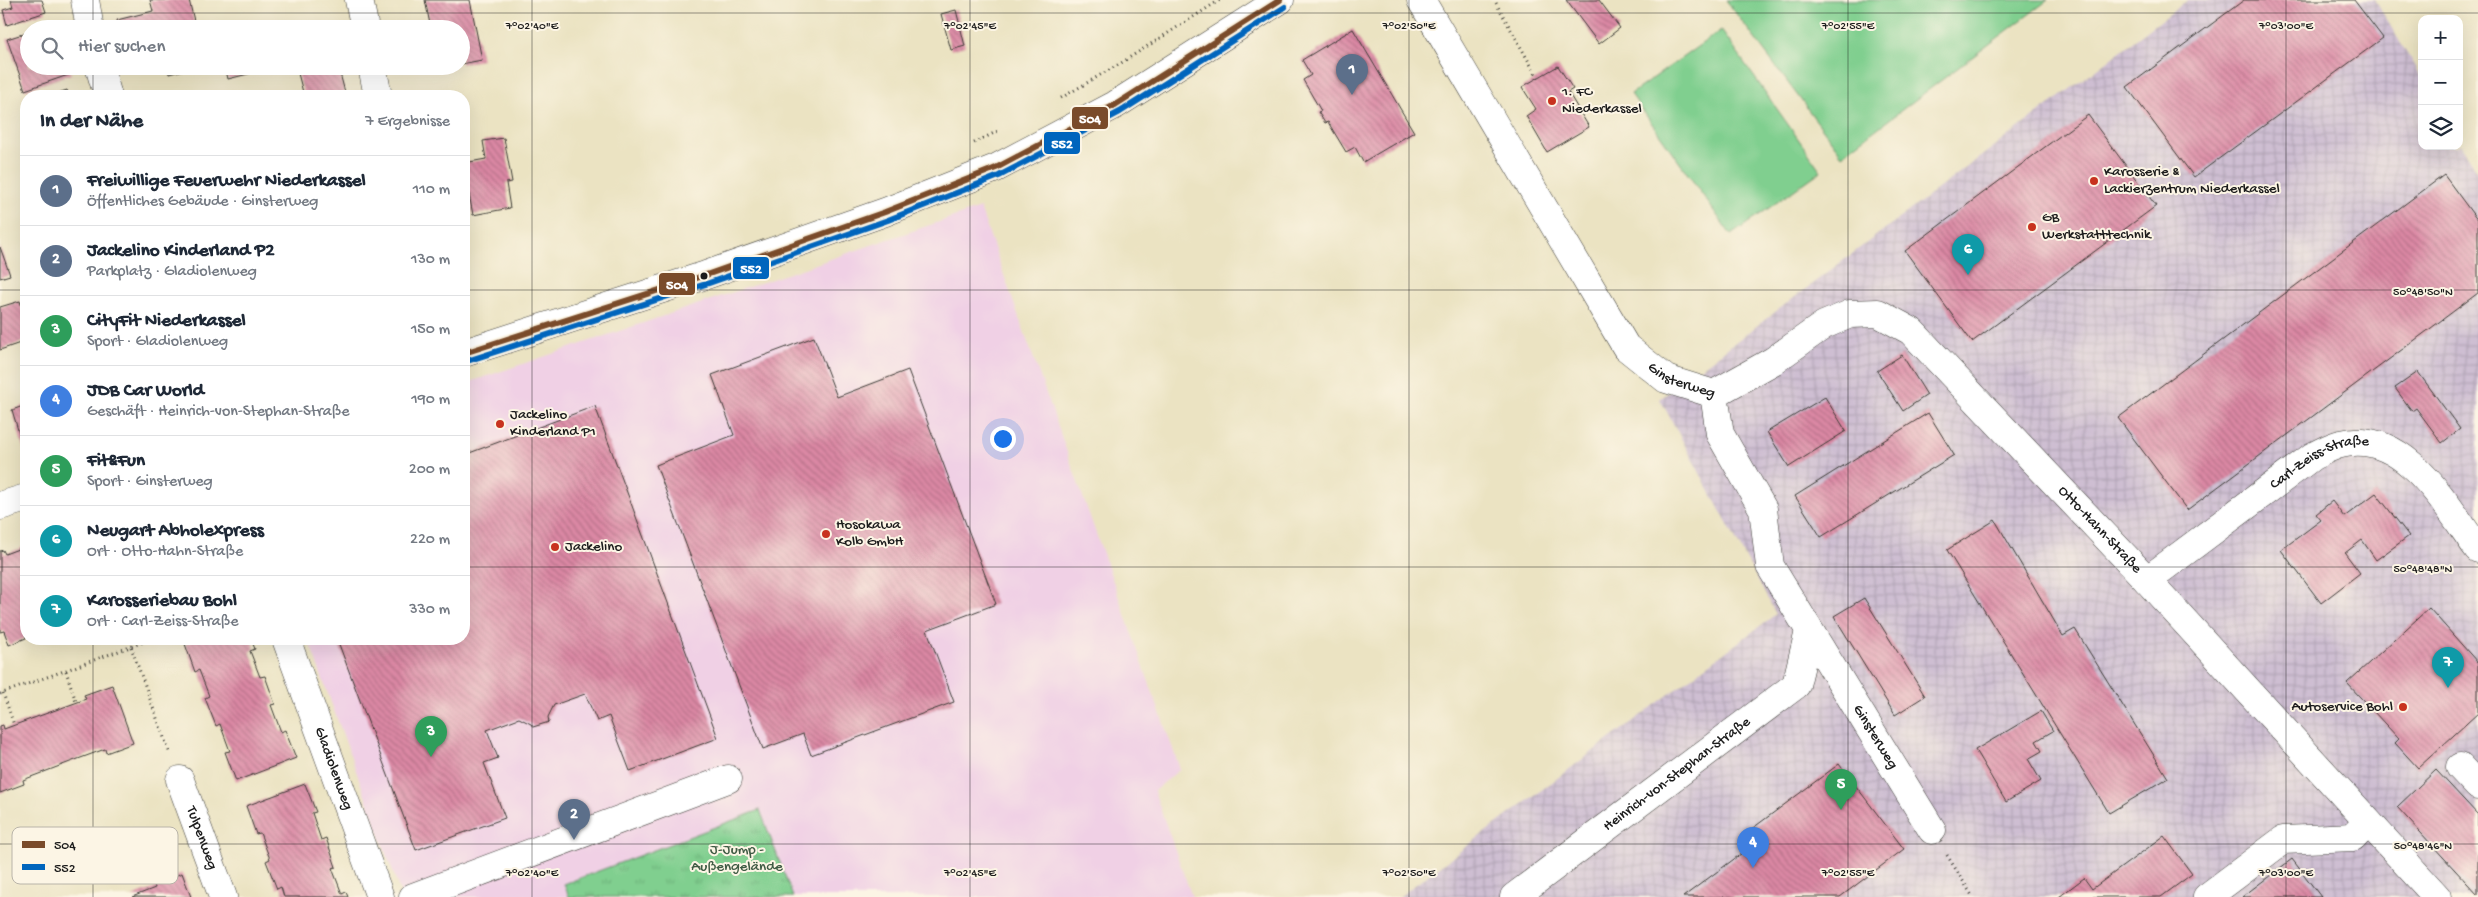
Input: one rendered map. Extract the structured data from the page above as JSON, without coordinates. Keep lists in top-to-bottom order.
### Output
{
  "streets": {
    "street": [
      "Ginsterweg",
      "Carl-Zeiss-Straße",
      "Otto-Hahn-Straße",
      "Gladiolenweg",
      "Heinrich-von-Stephan-Straße",
      "Tulpenweg"
    ]
  },
  "crossings": [
    ["Ginsterweg", "Otto-Hahn-Straße"],
    ["Ginsterweg", "Heinrich-von-Stephan-Straße"],
    ["Carl-Zeiss-Straße", "Otto-Hahn-Straße"]
  ],
  "parks": ["J-Jump - Außengelände"],
  "places": [
    "1. FC Niederkassel",
    "Karosserie & Lackierzentrum Niederkassel",
    "GB Werkstatttechnik",
    "Jackelino Kinderland P1",
    "Hosokawa Kolb GmbH",
    "Jackelino",
    "Autoservice Bohl"
  ],
  "lines": ["transit line 504", "transit line 552"],
  "legend": ["504", "552"],
  "page": {
    "map_buttons": ["+", "−"],
    "search": "Hier suchen",
    "pins": [
      "1",
      "6",
      "7",
      "3",
      "5",
      "2",
      "4"
    ],
    "heading": ["In der Nähe", "7 Ergebnisse"],
    "list": [
      {
        "mark": "1",
        "name": "Freiwillige Feuerwehr Niederkassel",
        "note": "Öffentliches Gebäude · Ginsterweg",
        "value": "110 m"
      },
      {
        "mark": "2",
        "name": "Jackelino Kinderland P2",
        "note": "Parkplatz · Gladiolenweg",
        "value": "130 m"
      },
      {
        "mark": "3",
        "name": "CityFit Niederkassel",
        "note": "Sport · Gladiolenweg",
        "value": "150 m"
      },
      {
        "mark": "4",
        "name": "JDB Car World",
        "note": "Geschäft · Heinrich-von-Stephan-Straße",
        "value": "190 m"
      },
      {
        "mark": "5",
        "name": "Fit&Fun",
        "note": "Sport · Ginsterweg",
        "value": "200 m"
      },
      {
        "mark": "6",
        "name": "Neugart Abholexpress",
        "note": "Ort · Otto-Hahn-Straße",
        "value": "220 m"
      },
      {
        "mark": "7",
        "name": "Karosseriebau Bohl",
        "note": "Ort · Carl-Zeiss-Straße",
        "value": "330 m"
      }
    ]
  },
  "coordinates": [
    "7°02'40\"E",
    "7°02'45\"E",
    "7°02'50\"E",
    "7°02'55\"E",
    "7°03'00\"E",
    "50°48'50\"N",
    "50°48'48\"N",
    "50°48'46\"N"
  ]
}
